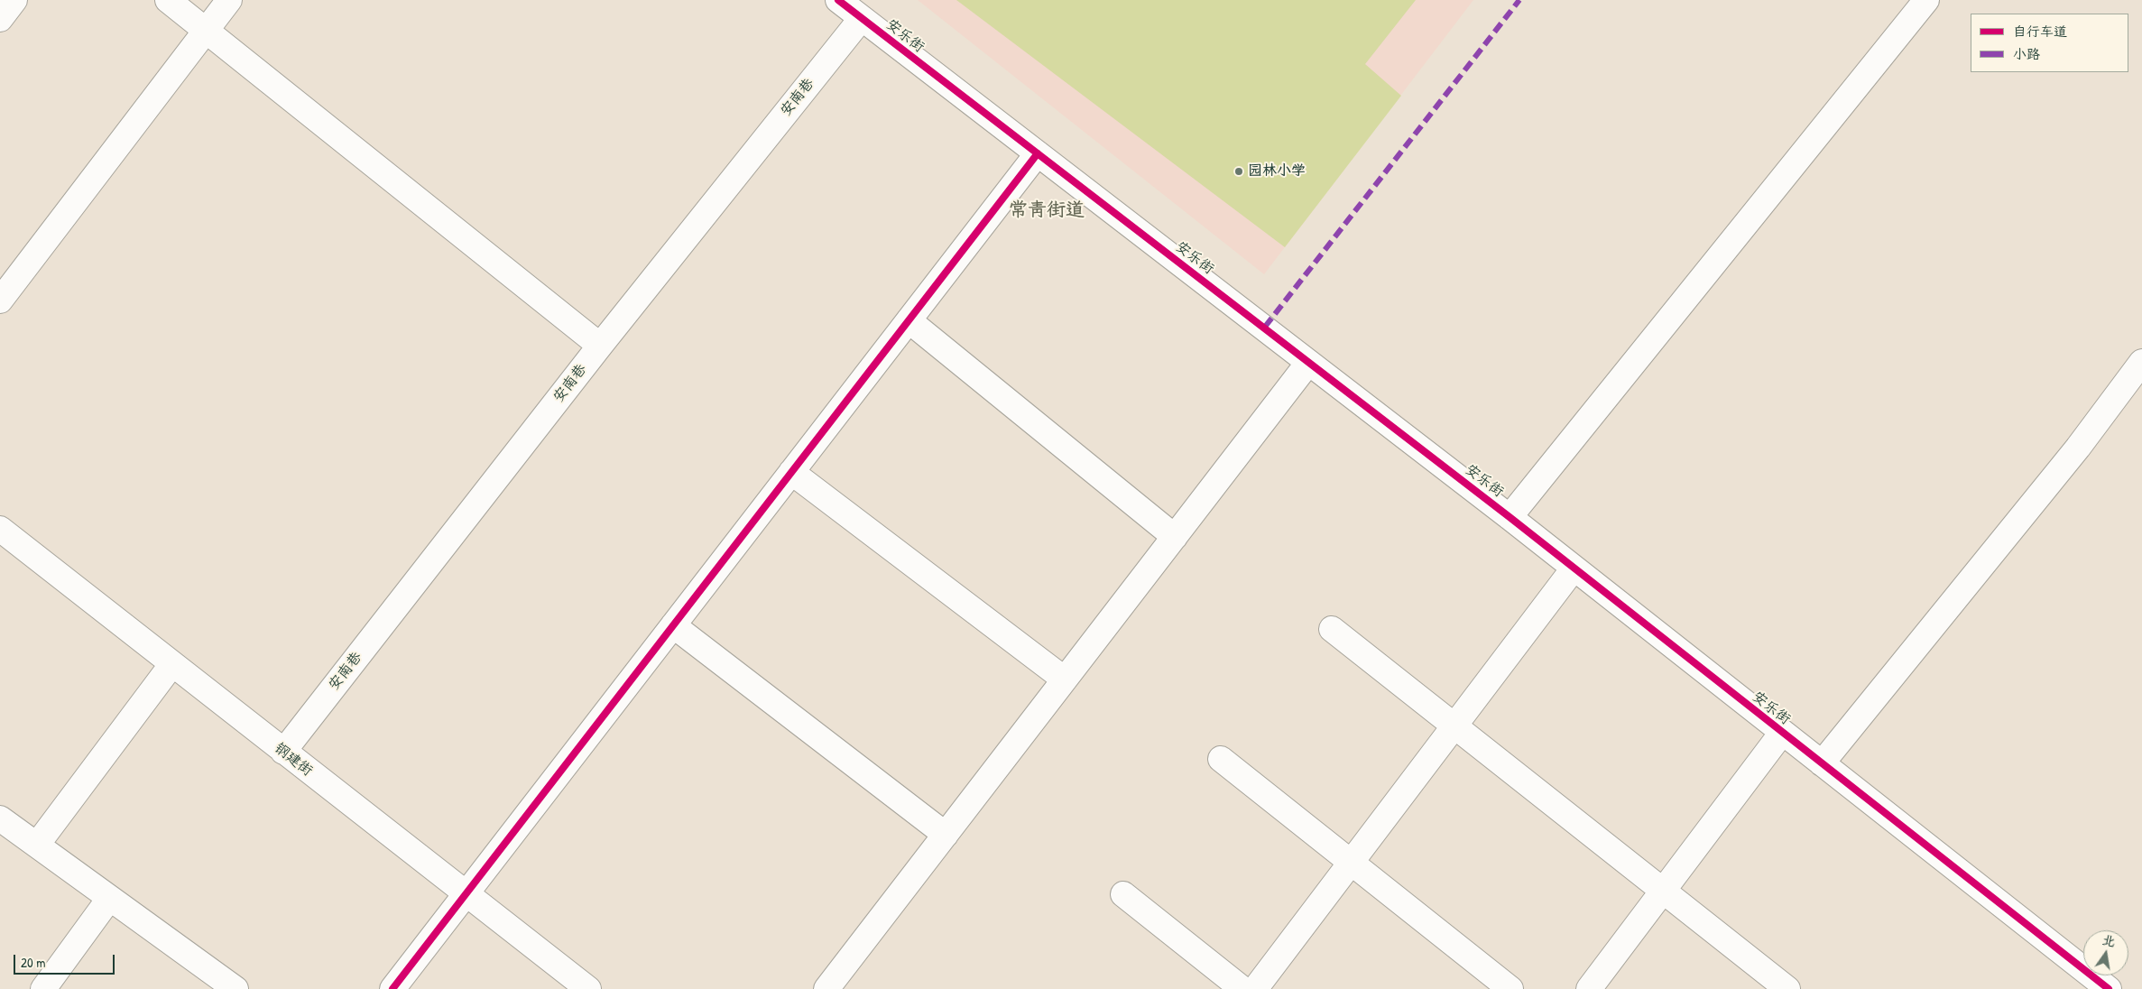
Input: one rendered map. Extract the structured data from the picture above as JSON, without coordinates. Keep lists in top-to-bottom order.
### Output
{
  "streets": {
    "street": ["安乐街", "安南巷", "钢建街"]
  },
  "crossings": [
    ["安乐街", "安南巷"],
    ["安南巷", "钢建街"]
  ],
  "districts": ["常青街道"],
  "places": ["园林小学"],
  "legend": ["自行车道", "小路"],
  "scale_bar": "20 m",
  "north": "top"
}
